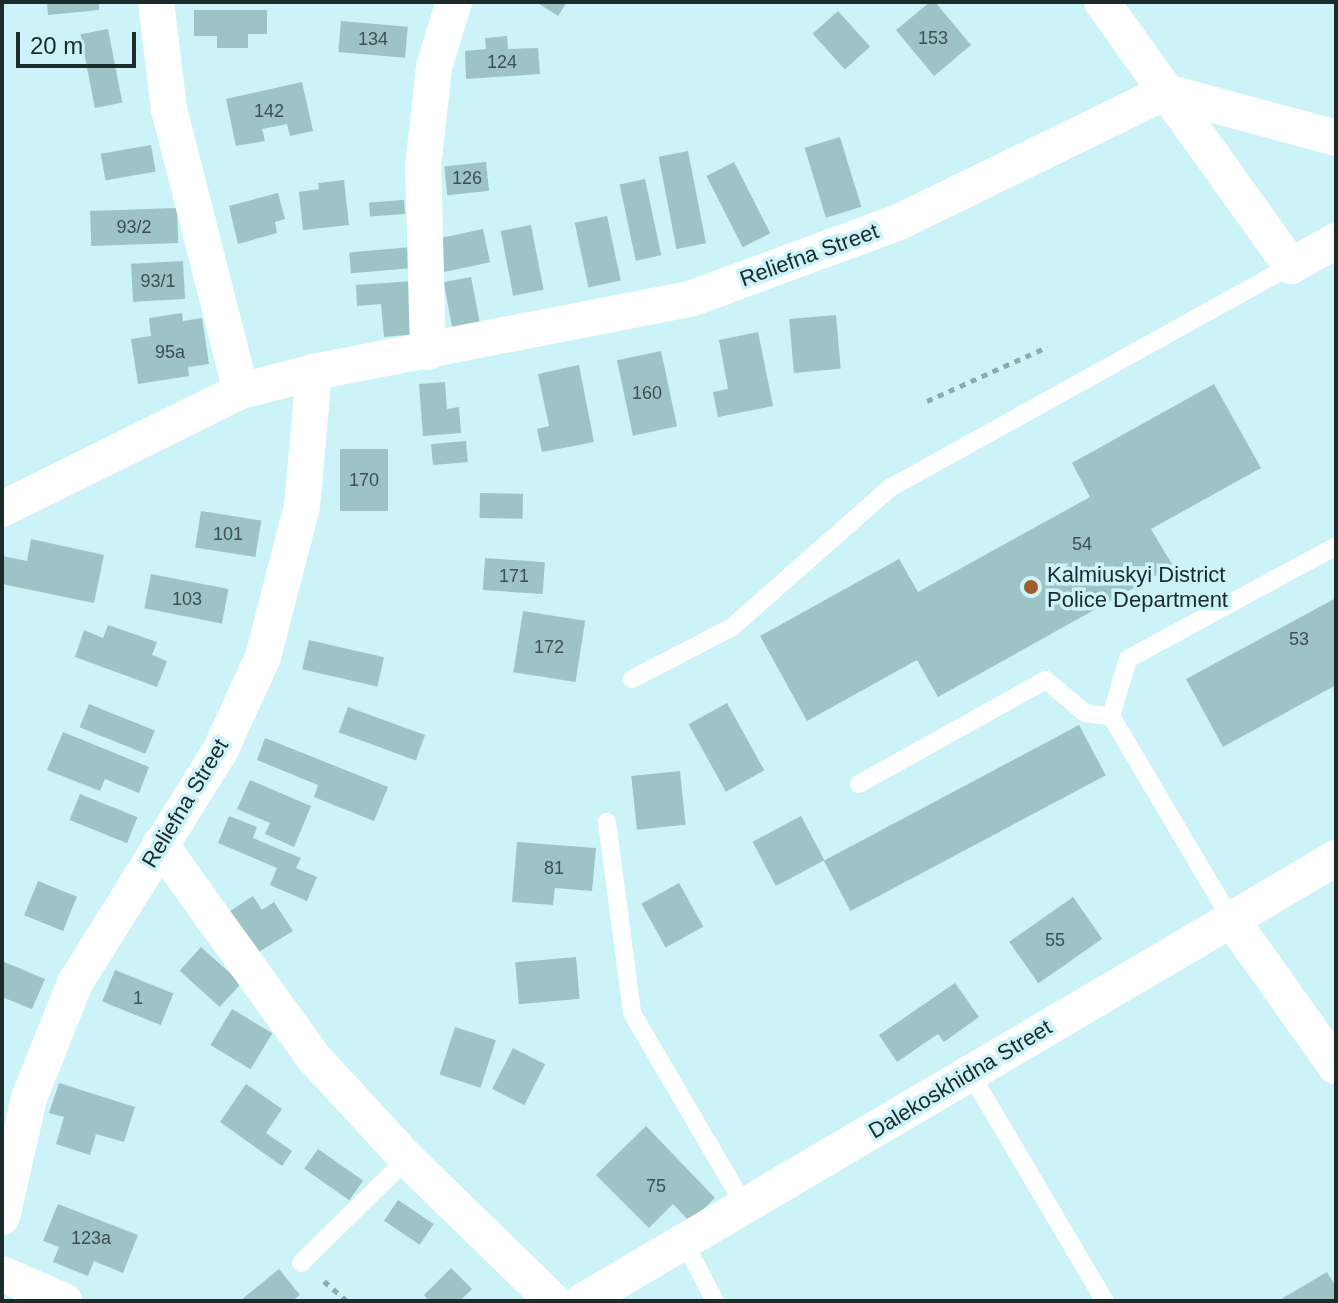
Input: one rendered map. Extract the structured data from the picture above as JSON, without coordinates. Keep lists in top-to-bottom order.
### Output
{
  "streets": {
    "street": ["Reliefna Street", "Dalekoskhidna Street"]
  },
  "places": ["Kalmiuskyi District Police Department"],
  "house_numbers": [
    "153",
    "134",
    "124",
    "142",
    "126",
    "93/2",
    "93/1",
    "95а",
    "160",
    "170",
    "101",
    "54",
    "171",
    "103",
    "53",
    "172",
    "81",
    "55",
    "1",
    "75",
    "123а"
  ],
  "scale_bar": "20 m"
}
